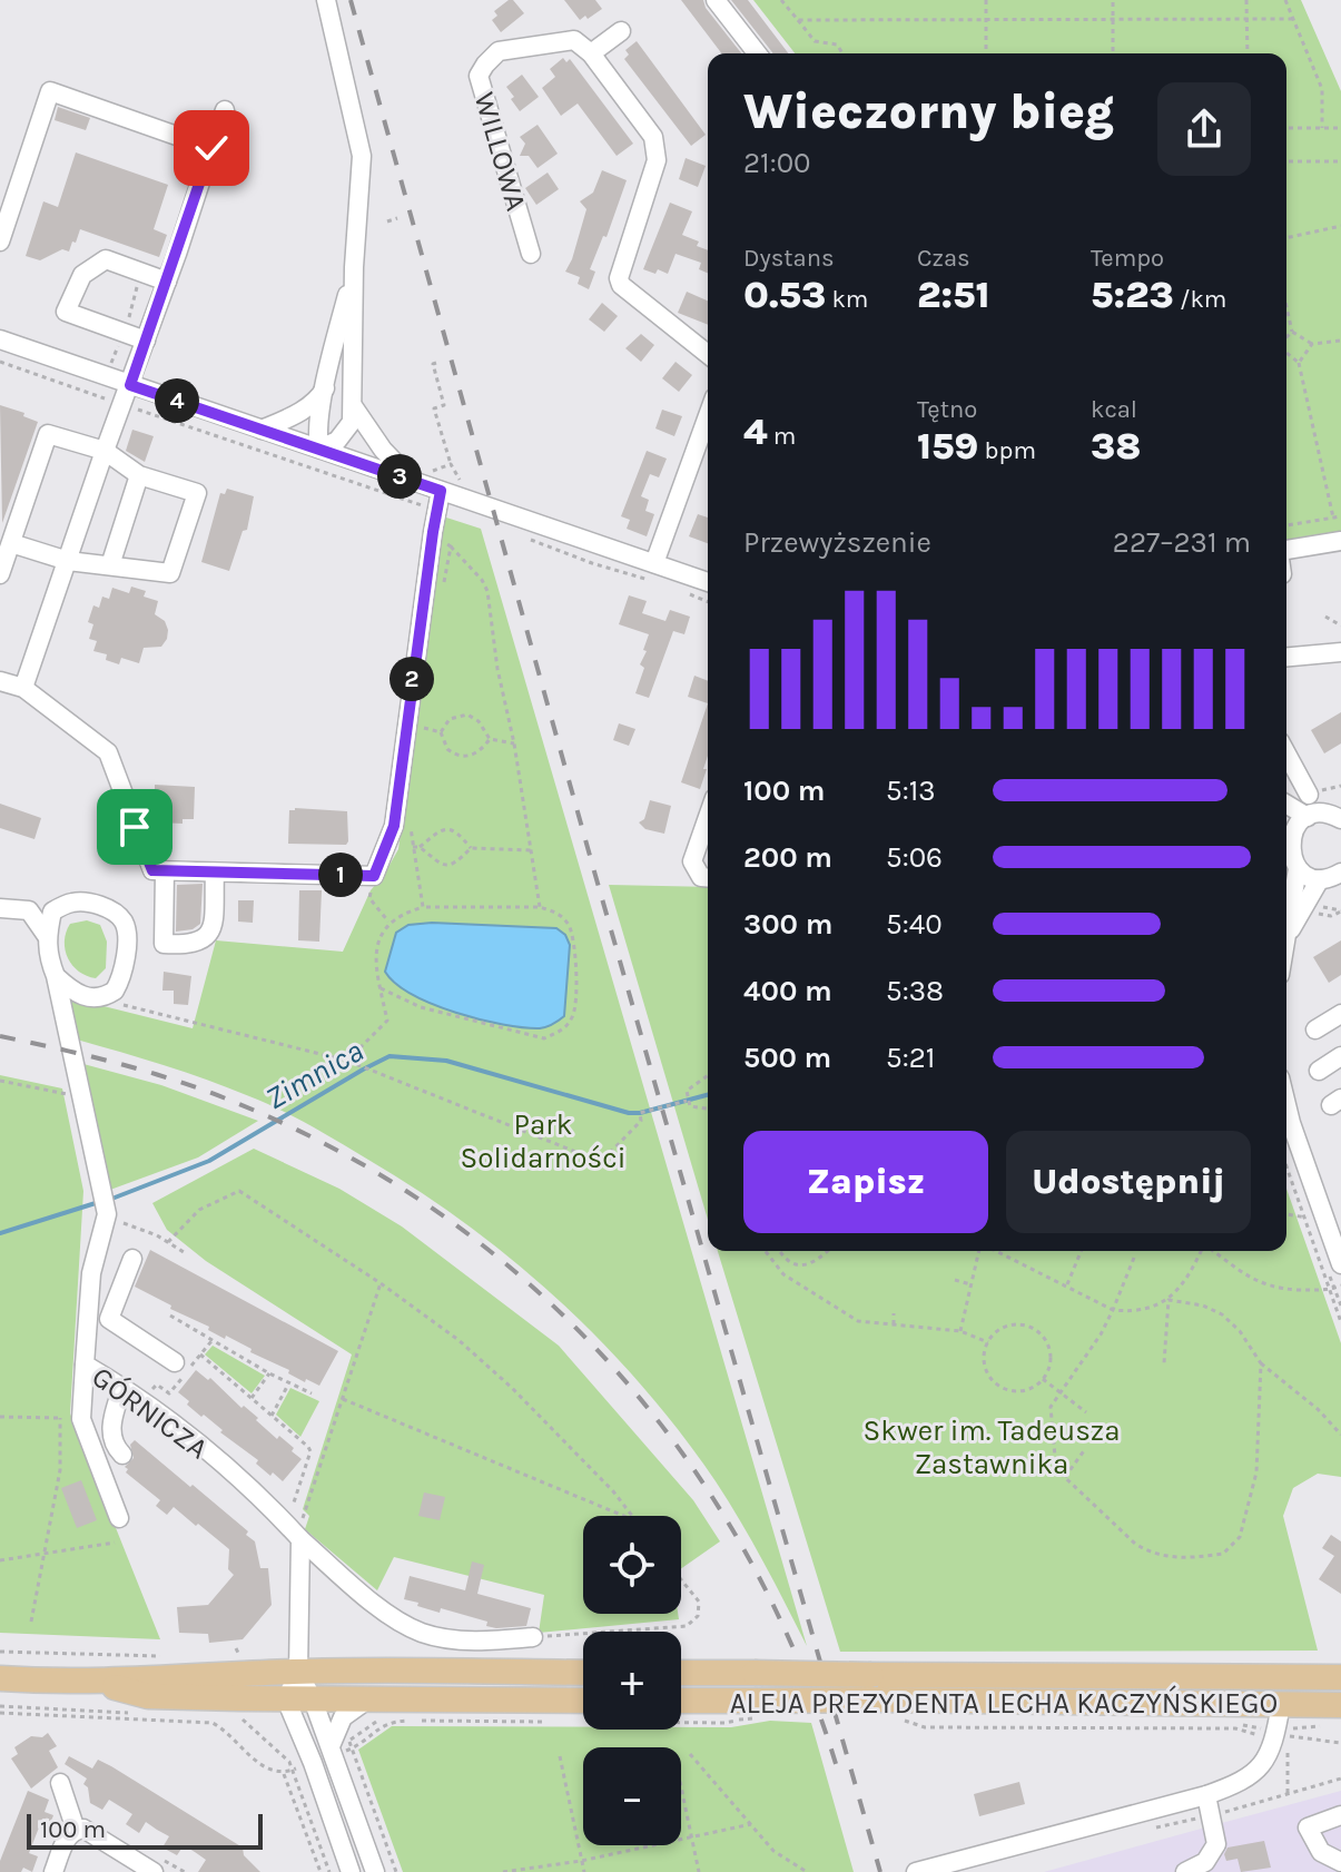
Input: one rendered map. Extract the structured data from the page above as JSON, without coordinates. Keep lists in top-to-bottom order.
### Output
{
  "streets": {
    "main road": ["ALEJA PREZYDENTA LECHA KACZYŃSKIEGO"],
    "street": ["WILLOWA", "GÓRNICZA"]
  },
  "water": ["Zimnica"],
  "parks": ["Park Solidarności", "Skwer im. Tadeusza Zastawnika"],
  "scale_bar": "100 m",
  "page": {
    "heading": ["Wieczorny bieg", "21:00"],
    "stats": [
      ["Dystans", "0.53 km"],
      ["Czas", "2:51"],
      ["Tempo", "5:23 /km"],
      ["4 m"],
      ["Tętno", "159 bpm"],
      ["kcal", "38"]
    ],
    "pins": [
      "4",
      "3",
      "2",
      "1"
    ],
    "chart": ["Przewyższenie", "227–231 m"],
    "list": [
      {
        "name": "100 m",
        "note": "5:13"
      },
      {
        "name": "200 m",
        "note": "5:06"
      },
      {
        "name": "300 m",
        "note": "5:40"
      },
      {
        "name": "400 m",
        "note": "5:38"
      },
      {
        "name": "500 m",
        "note": "5:21"
      }
    ],
    "buttons": ["Zapisz", "Udostępnij"],
    "map_buttons": ["+", "−"],
    "scale": "100 m"
  }
}
